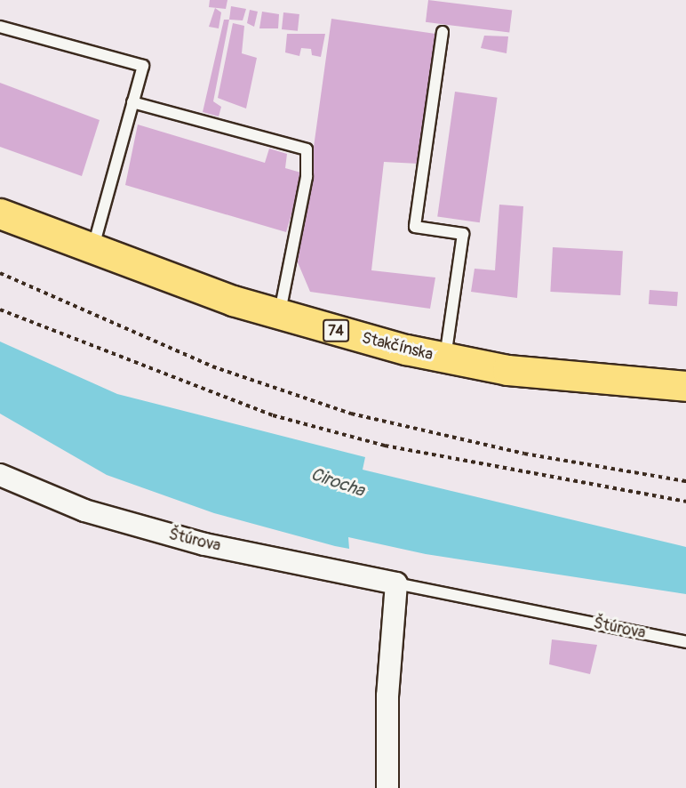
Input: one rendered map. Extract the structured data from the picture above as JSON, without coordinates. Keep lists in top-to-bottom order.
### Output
{
  "streets": {
    "main road": ["74", "Stakčínska"],
    "street": ["Štúrova"]
  },
  "water": ["Cirocha"]
}
